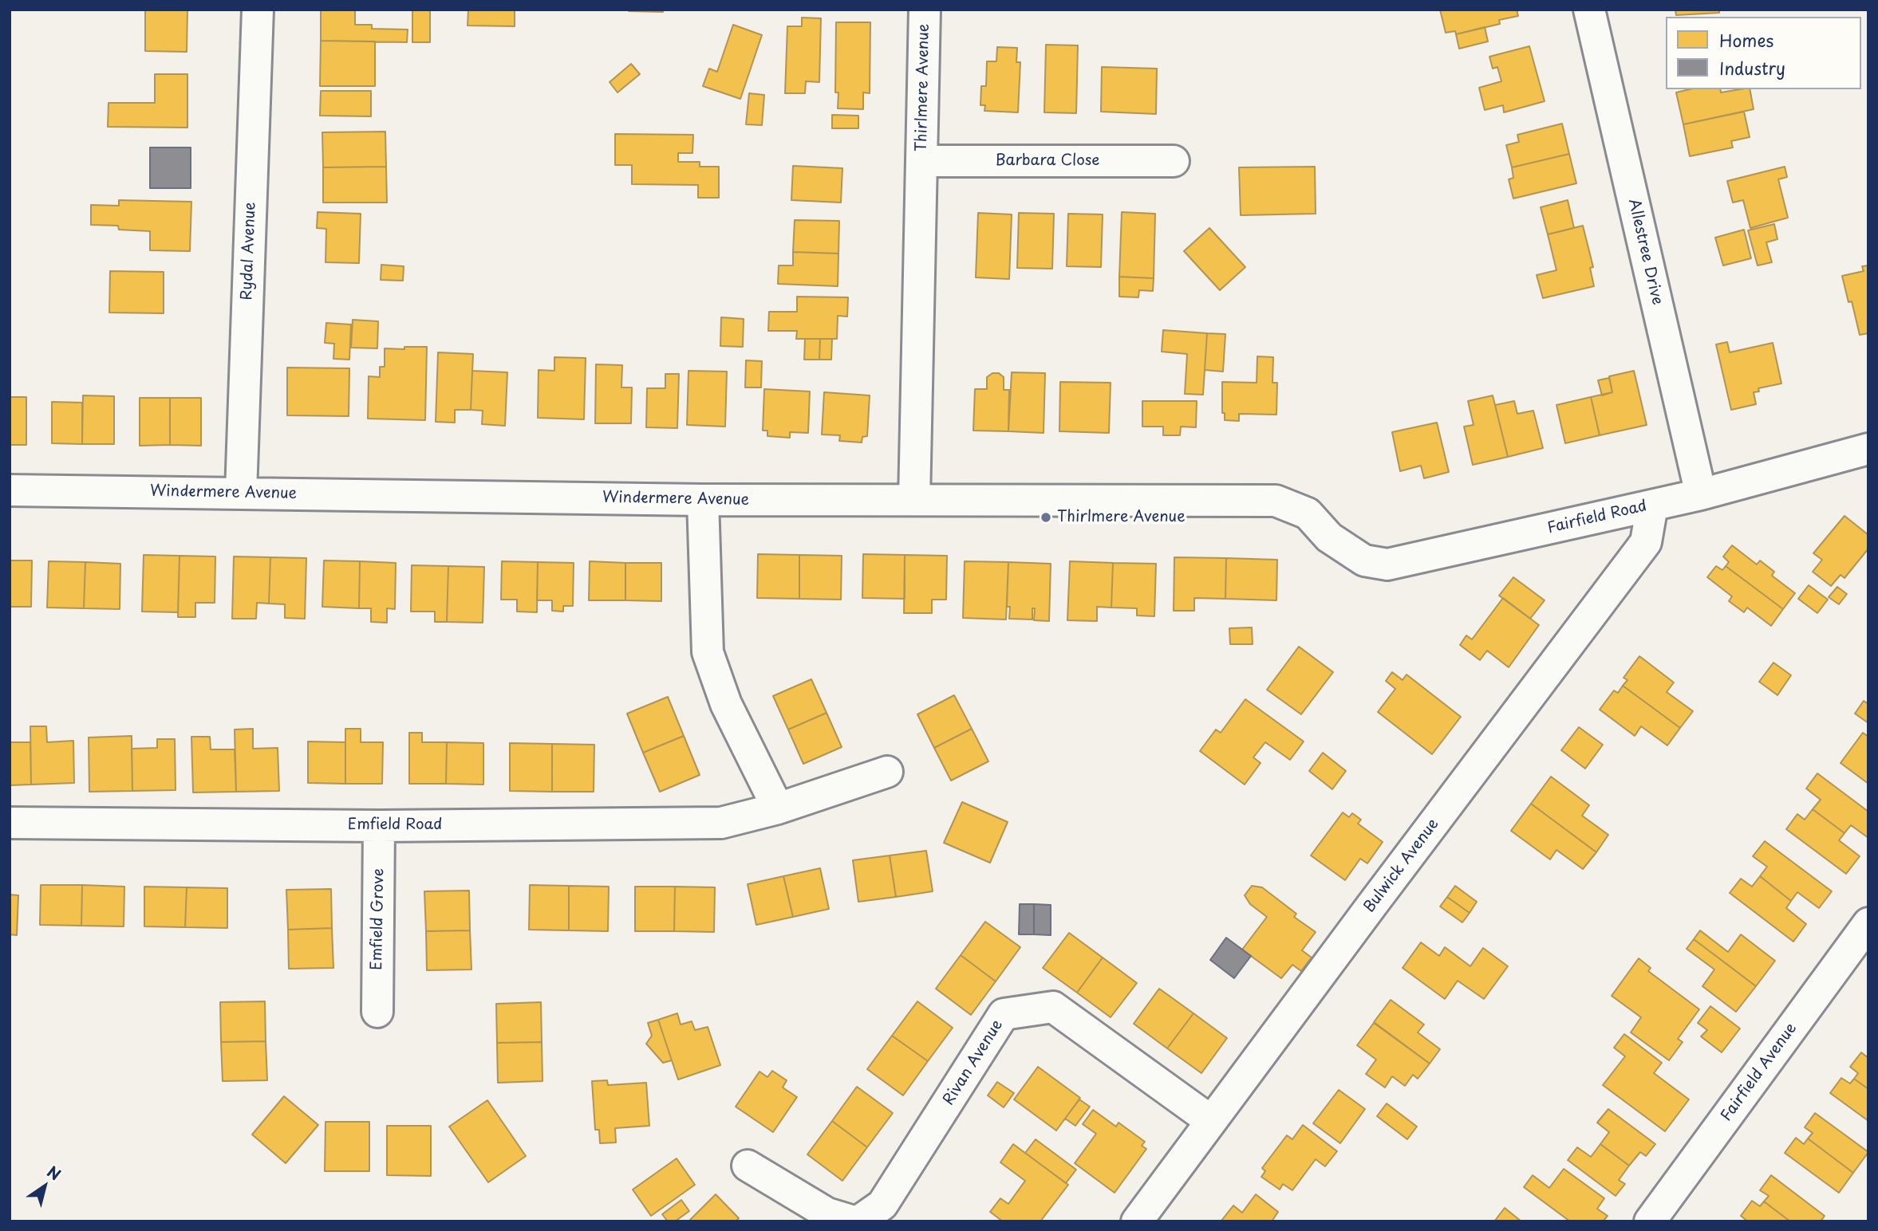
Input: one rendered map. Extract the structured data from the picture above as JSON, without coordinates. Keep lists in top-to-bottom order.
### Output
{
  "streets": {
    "street": [
      "Thirlmere Avenue",
      "Barbara Close",
      "Rydal Avenue",
      "Allestree Drive",
      "Windermere Avenue",
      "Fairfield Road",
      "Emfield Road",
      "Bulwick Avenue",
      "Emfield Grove",
      "Rivan Avenue",
      "Fairfield Avenue"
    ]
  },
  "crossings": [
    ["Thirlmere Avenue", "Barbara Close"],
    ["Thirlmere Avenue", "Windermere Avenue"],
    ["Rydal Avenue", "Windermere Avenue"],
    ["Allestree Drive", "Fairfield Road"],
    ["Windermere Avenue", "Fairfield Road"],
    ["Fairfield Road", "Bulwick Avenue"],
    ["Emfield Road", "Emfield Grove"],
    ["Bulwick Avenue", "Rivan Avenue"]
  ],
  "places": ["Thirlmere Avenue"],
  "legend": ["Homes", "Industry"],
  "north": "top right"
}
